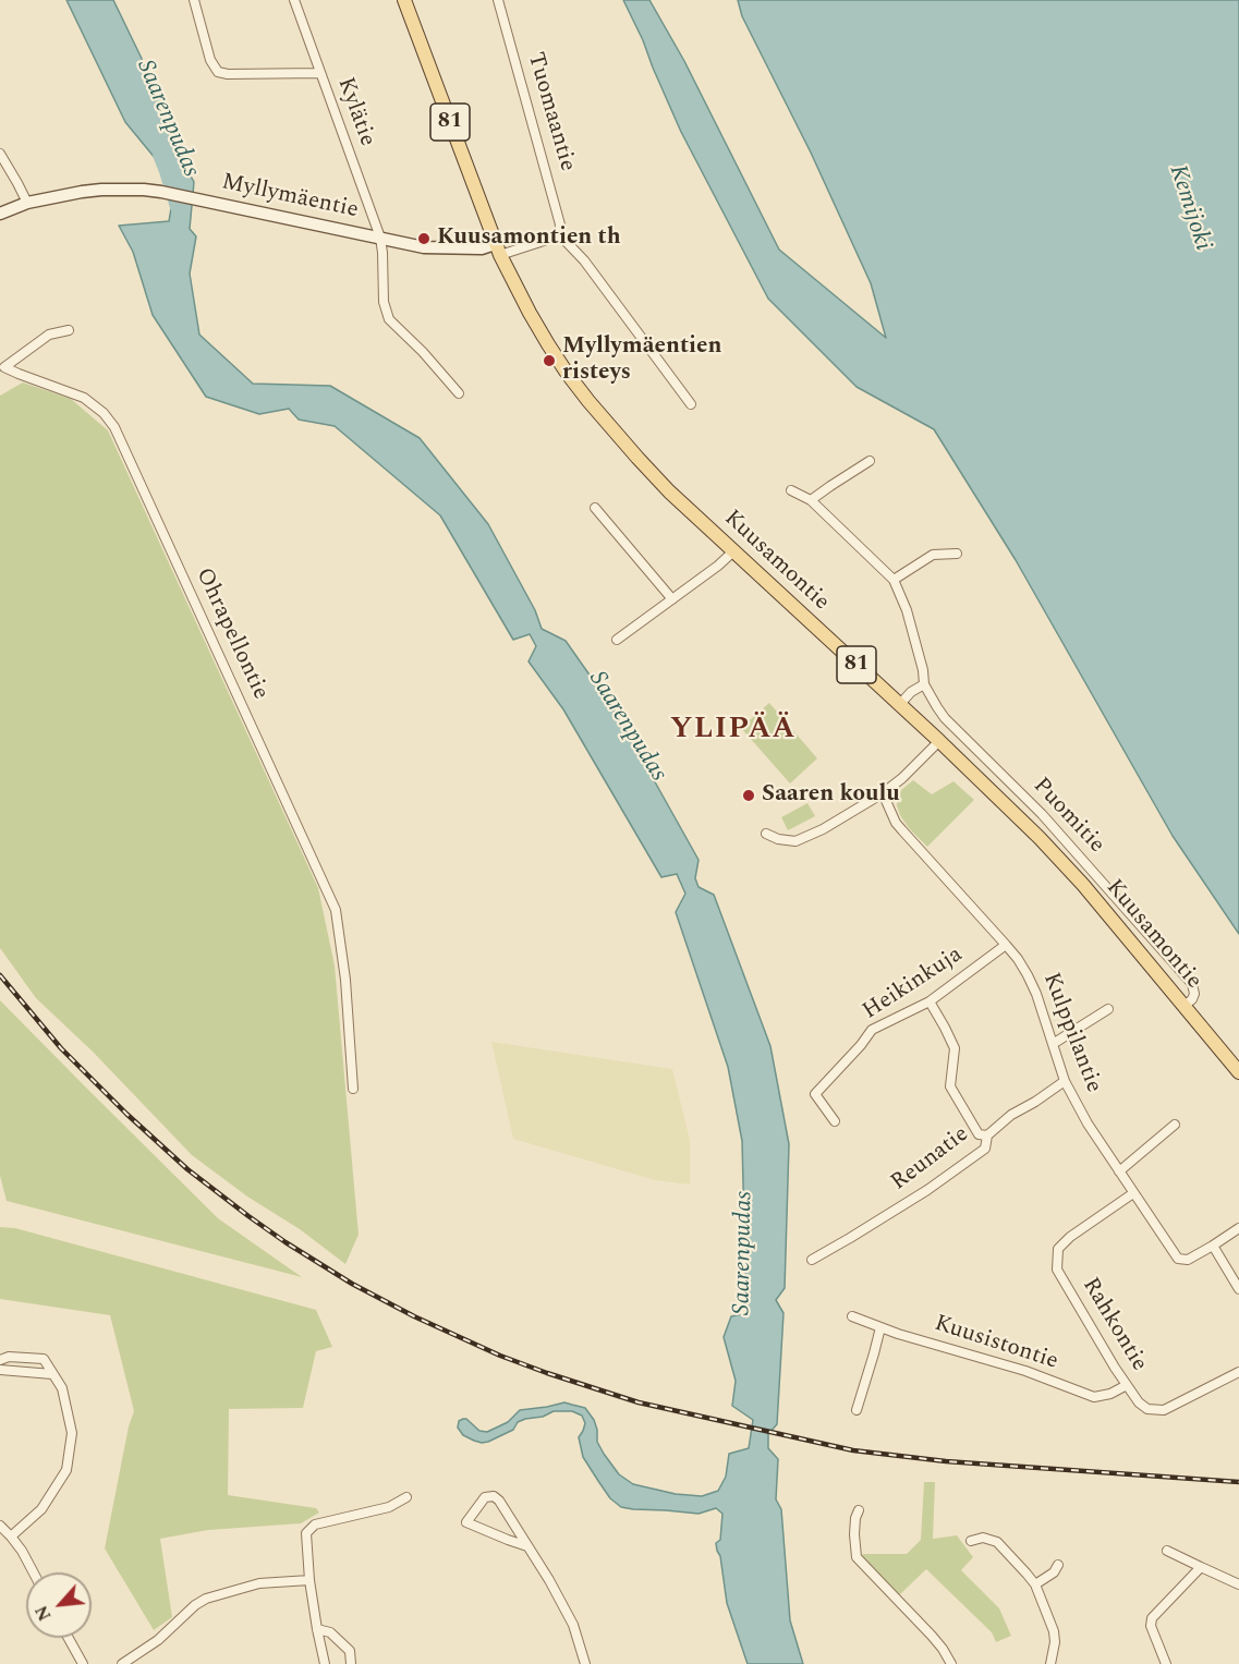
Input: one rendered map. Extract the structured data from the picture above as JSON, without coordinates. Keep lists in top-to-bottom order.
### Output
{
  "streets": {
    "main road": ["81", "Myllymäentie", "Kuusamontie"],
    "street": [
      "Kylätie",
      "Tuomaantie",
      "Ohrapellontie",
      "Puomitie",
      "Heikinkuja",
      "Kulppilantie",
      "Reunatie",
      "Rahkontie",
      "Kuusistontie"
    ]
  },
  "crossings": [
    ["Kylätie", "Myllymäentie"],
    ["Myllymäentie", "Kuusamontie"],
    ["Kuusamontie", "Puomitie"],
    ["Heikinkuja", "Kulppilantie"],
    ["Kulppilantie", "Reunatie"],
    ["Kulppilantie", "Rahkontie"],
    ["Rahkontie", "Kuusistontie"]
  ],
  "districts": ["YLIPÄÄ"],
  "water": ["Saarenpudas", "Kemijoki"],
  "places": ["Kuusamontien th", "Myllymäentien risteys", "Saaren koulu"],
  "north": "bottom left"
}
